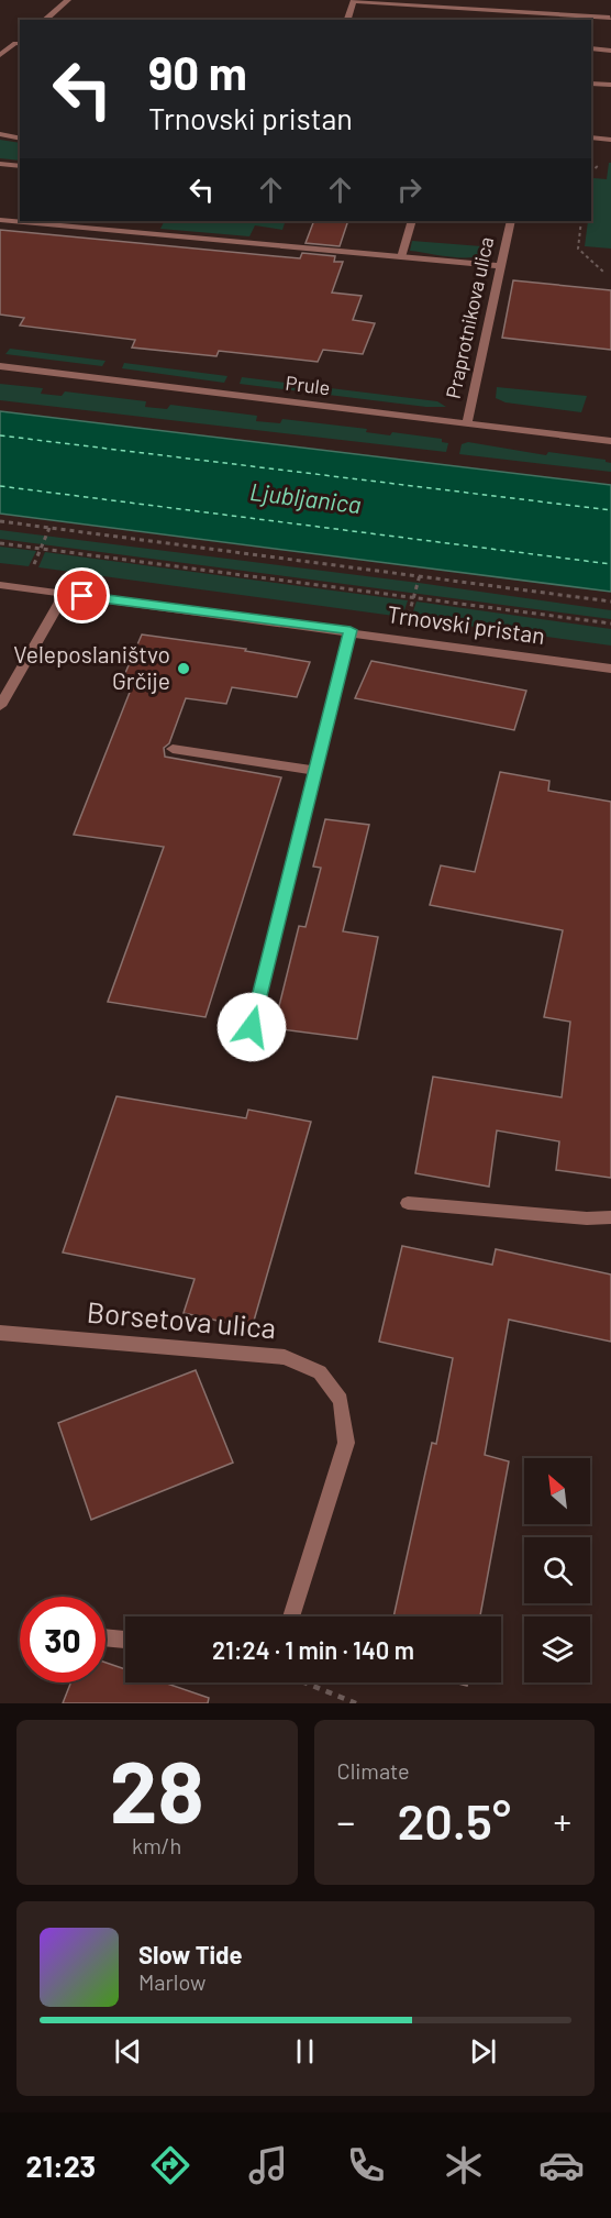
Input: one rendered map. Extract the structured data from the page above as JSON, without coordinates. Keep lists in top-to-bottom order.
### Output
{
  "streets": {
    "street": [
      "Praprotnikova ulica",
      "Prule",
      "Trnovski pristan",
      "Borsetova ulica"
    ]
  },
  "crossings": [
    ["Praprotnikova ulica", "Prule"]
  ],
  "water": ["Ljubljanica"],
  "places": ["Veleposlaništvo Grčije"],
  "north": "top left",
  "page": {
    "turn": ["90 m", "Trnovski pristan"],
    "limit": "30",
    "trip": "21:24 · 1 min · 140 m",
    "tile": [
      ["28", "km/h"],
      "Climate"
    ],
    "heat": ["−", "20.5°", "+"],
    "song": ["Slow Tide", "Marlow"],
    "tabs": "21:23"
  }
}
